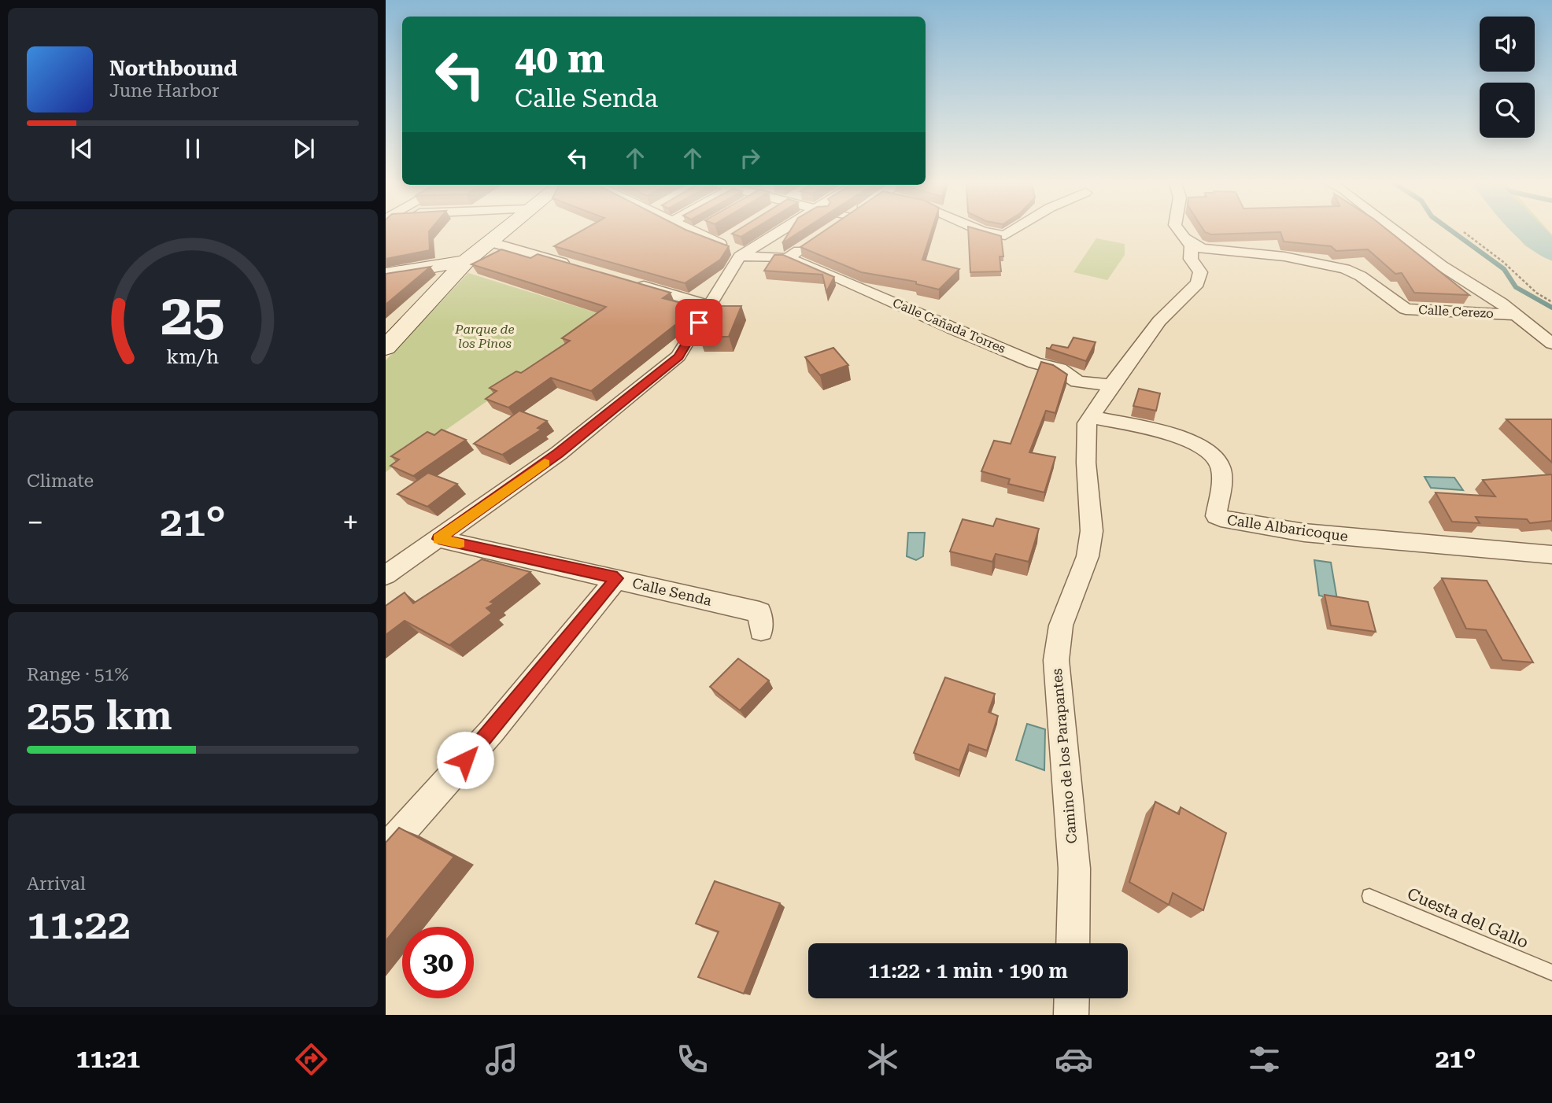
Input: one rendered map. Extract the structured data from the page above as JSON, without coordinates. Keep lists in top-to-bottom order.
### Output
{
  "streets": {
    "street": [
      "Calle Cerezo",
      "Calle Cañada Torres",
      "Calle Albaricoque",
      "Calle Senda",
      "Camino de los Parapantes"
    ],
    "lane": ["Cuesta del Gallo"]
  },
  "crossings": [
    ["Calle Cerezo", "Camino de los Parapantes"],
    ["Calle Cañada Torres", "Camino de los Parapantes"],
    ["Calle Albaricoque", "Camino de los Parapantes"]
  ],
  "parks": ["Parque de los Pinos"],
  "page": {
    "turn": ["40 m", "Calle Senda"],
    "song": ["Northbound", "June Harbor"],
    "tile": [
      "Climate",
      ["Range · 51%", "255 km"],
      ["Arrival", "11:22"]
    ],
    "heat": ["−", "21°", "+"],
    "limit": "30",
    "trip": "11:22 · 1 min · 190 m",
    "tabs": ["11:21", "21°"],
    "gauge": ["25", "km/h"]
  }
}
